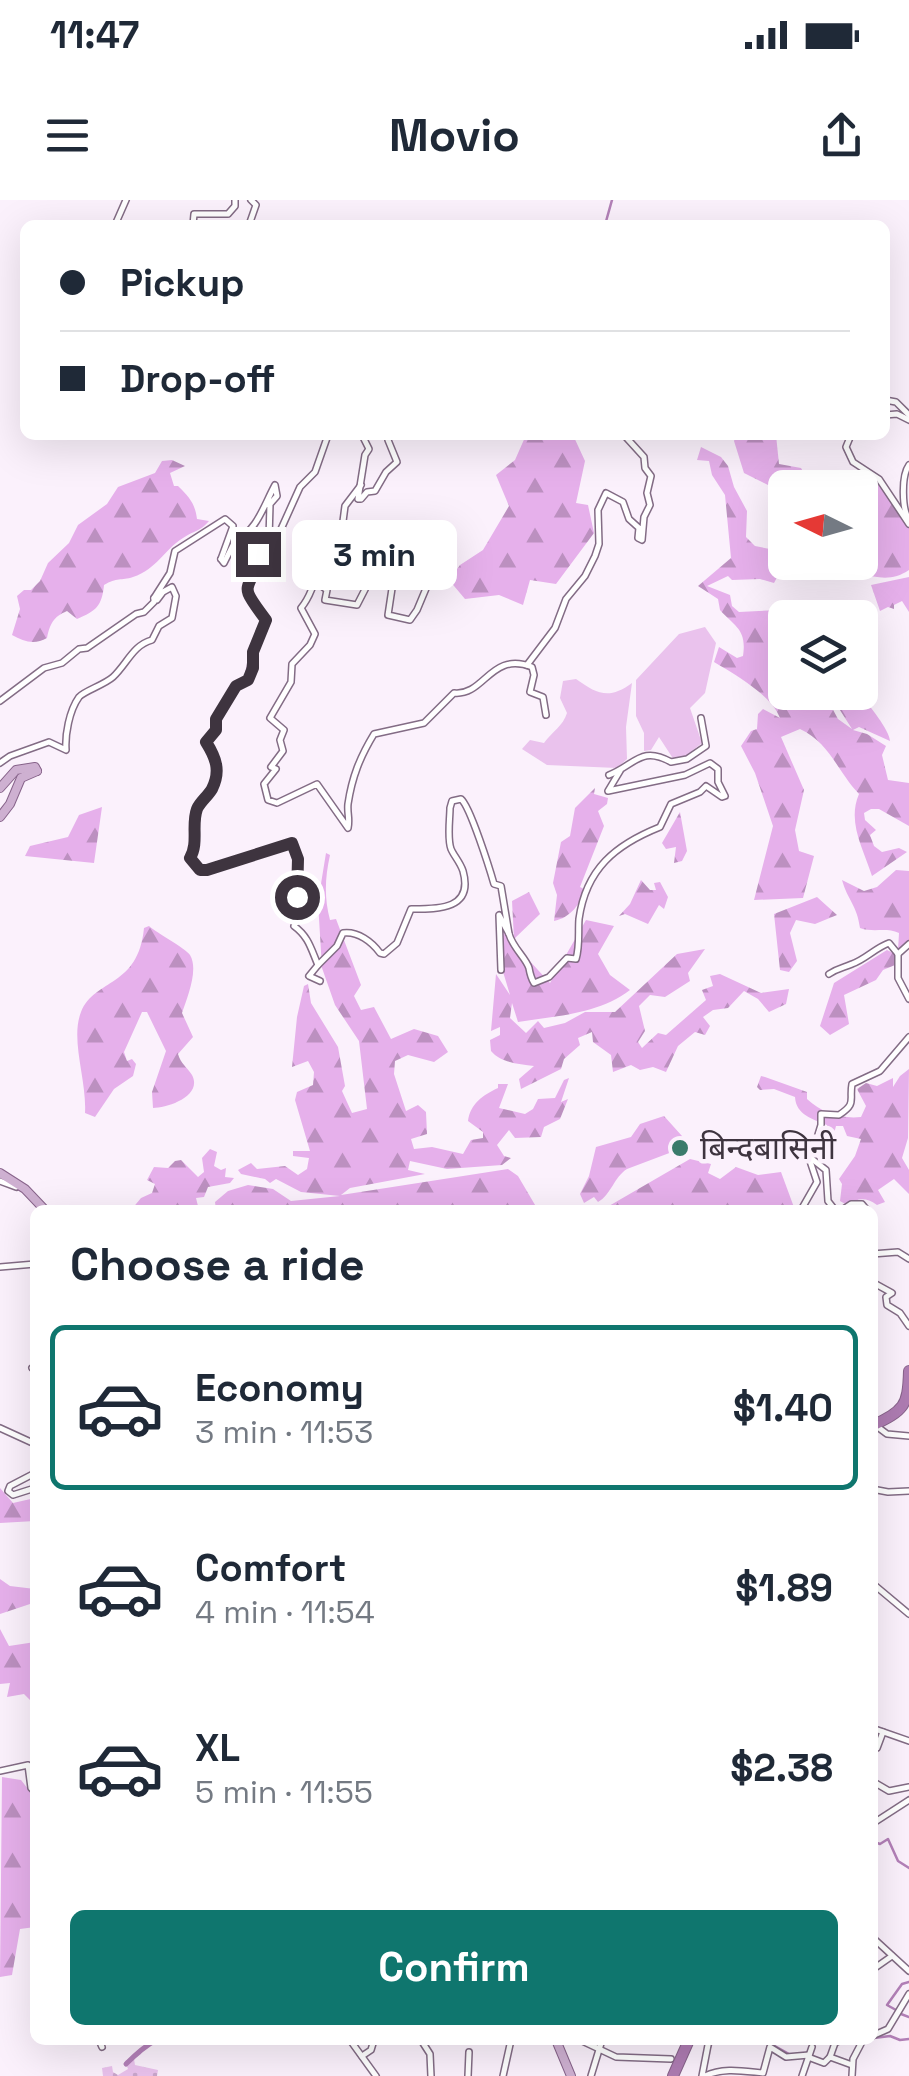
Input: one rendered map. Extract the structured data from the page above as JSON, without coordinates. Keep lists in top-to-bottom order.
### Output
{
  "places": ["बिन्दबासिनी"],
  "north": "left",
  "page": {
    "status": "11:47",
    "header": "Movio",
    "banner": ["Pickup", "Drop-off"],
    "bubble": "3 min",
    "heading": "Choose a ride",
    "list": [
      {
        "name": "Economy",
        "note": "3 min · 11:53",
        "value": "$1.40"
      },
      {
        "name": "Comfort",
        "note": "4 min · 11:54",
        "value": "$1.89"
      },
      {
        "name": "XL",
        "note": "5 min · 11:55",
        "value": "$2.38"
      }
    ],
    "buttons": "Confirm"
  }
}
